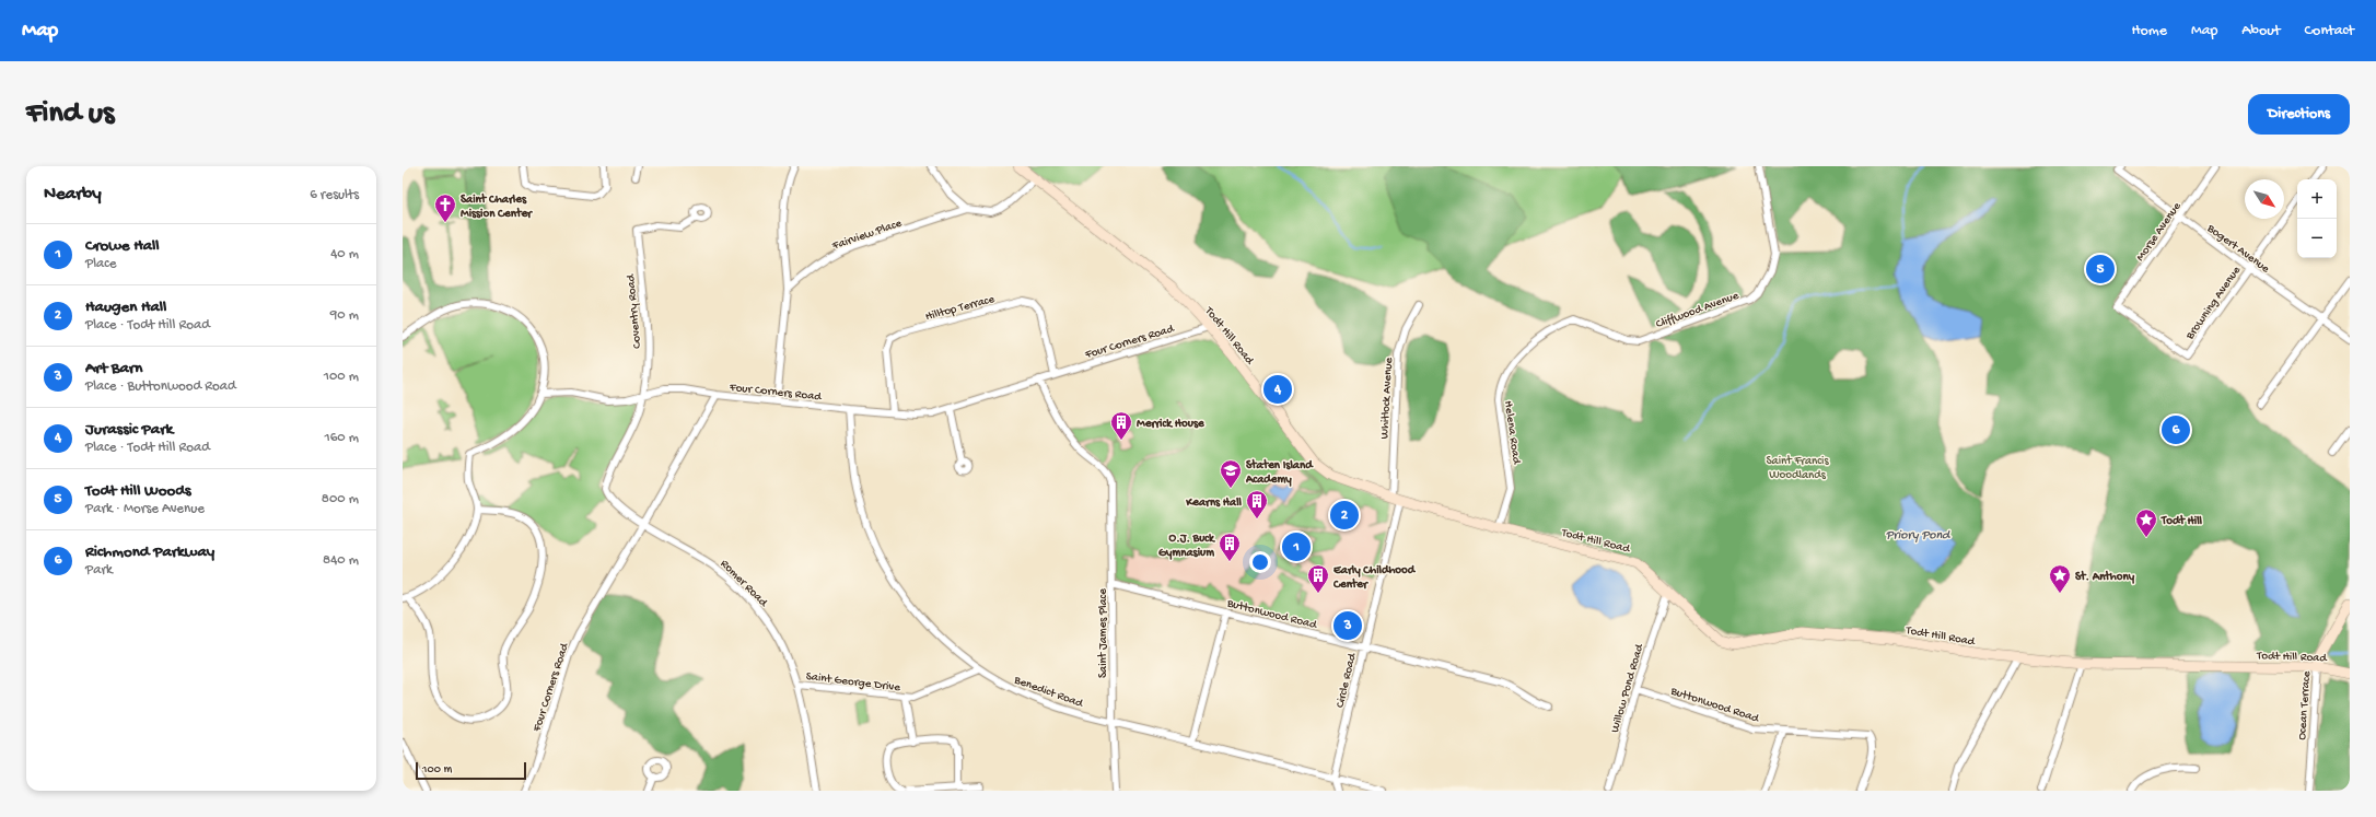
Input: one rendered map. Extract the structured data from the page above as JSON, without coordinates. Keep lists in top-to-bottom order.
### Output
{
  "streets": {
    "street": [
      "Morse Avenue",
      "Fairview Place",
      "Bogert Avenue",
      "Browning Avenue",
      "Hilltop Terrace",
      "Cliffwood Avenue",
      "Coventry Road",
      "Todt Hill Road",
      "Four Corners Road",
      "Whitlock Avenue",
      "Helena Road",
      "Romer Road",
      "Buttonwood Road",
      "Saint James Place",
      "Saint George Drive",
      "Circle Road",
      "Willow Pond Road",
      "Benedict Road",
      "Ocean Terrace"
    ]
  },
  "crossings": [
    ["Morse Avenue", "Bogert Avenue"],
    ["Morse Avenue", "Browning Avenue"],
    ["Fairview Place", "Todt Hill Road"],
    ["Bogert Avenue", "Browning Avenue"],
    ["Hilltop Terrace", "Four Corners Road"],
    ["Cliffwood Avenue", "Helena Road"],
    ["Coventry Road", "Romer Road"],
    ["Todt Hill Road", "Four Corners Road"],
    ["Todt Hill Road", "Whitlock Avenue"],
    ["Todt Hill Road", "Helena Road"],
    ["Todt Hill Road", "Circle Road"],
    ["Todt Hill Road", "Willow Pond Road"],
    ["Todt Hill Road", "Ocean Terrace"],
    ["Four Corners Road", "Romer Road"],
    ["Four Corners Road", "Saint James Place"],
    ["Four Corners Road", "Benedict Road"],
    ["Whitlock Avenue", "Circle Road"],
    ["Romer Road", "Saint George Drive"],
    ["Buttonwood Road", "Saint James Place"],
    ["Buttonwood Road", "Circle Road"],
    ["Buttonwood Road", "Willow Pond Road"],
    ["Saint James Place", "Benedict Road"],
    ["Saint George Drive", "Benedict Road"],
    ["Circle Road", "Benedict Road"]
  ],
  "water": ["Priory Pond"],
  "parks": ["Saint Francis Woodlands"],
  "places": {
    "church": ["Saint Charles Mission Center"],
    "building": [
      "Merrick House",
      "Kearns Hall",
      "O.J. Buck Gymnasium",
      "Early Childhood Center"
    ],
    "school or university": ["Staten Island Academy"],
    "place": ["Todt Hill", "St. Anthony"]
  },
  "scale_bar": "100 m",
  "north": "bottom right",
  "page": {
    "header": "Map",
    "nav": [
      "Home",
      "Map",
      "About",
      "Contact"
    ],
    "buttons": "Directions",
    "title": "Find us",
    "heading": ["Nearby", "6 results"],
    "map_buttons": ["+", "−"],
    "list": [
      {
        "mark": "1",
        "name": "Crowe Hall",
        "note": "Place",
        "value": "40 m"
      },
      {
        "mark": "2",
        "name": "Haugen Hall",
        "note": "Place · Todt Hill Road",
        "value": "90 m"
      },
      {
        "mark": "3",
        "name": "Art Barn",
        "note": "Place · Buttonwood Road",
        "value": "100 m"
      },
      {
        "mark": "4",
        "name": "Jurassic Park",
        "note": "Place · Todt Hill Road",
        "value": "160 m"
      },
      {
        "mark": "5",
        "name": "Todt Hill Woods",
        "note": "Park · Morse Avenue",
        "value": "800 m"
      },
      {
        "mark": "6",
        "name": "Richmond Parkway",
        "note": "Park",
        "value": "840 m"
      }
    ],
    "pins": [
      "5",
      "4",
      "6",
      "2",
      "1",
      "3"
    ],
    "scale": "100 m"
  }
}
